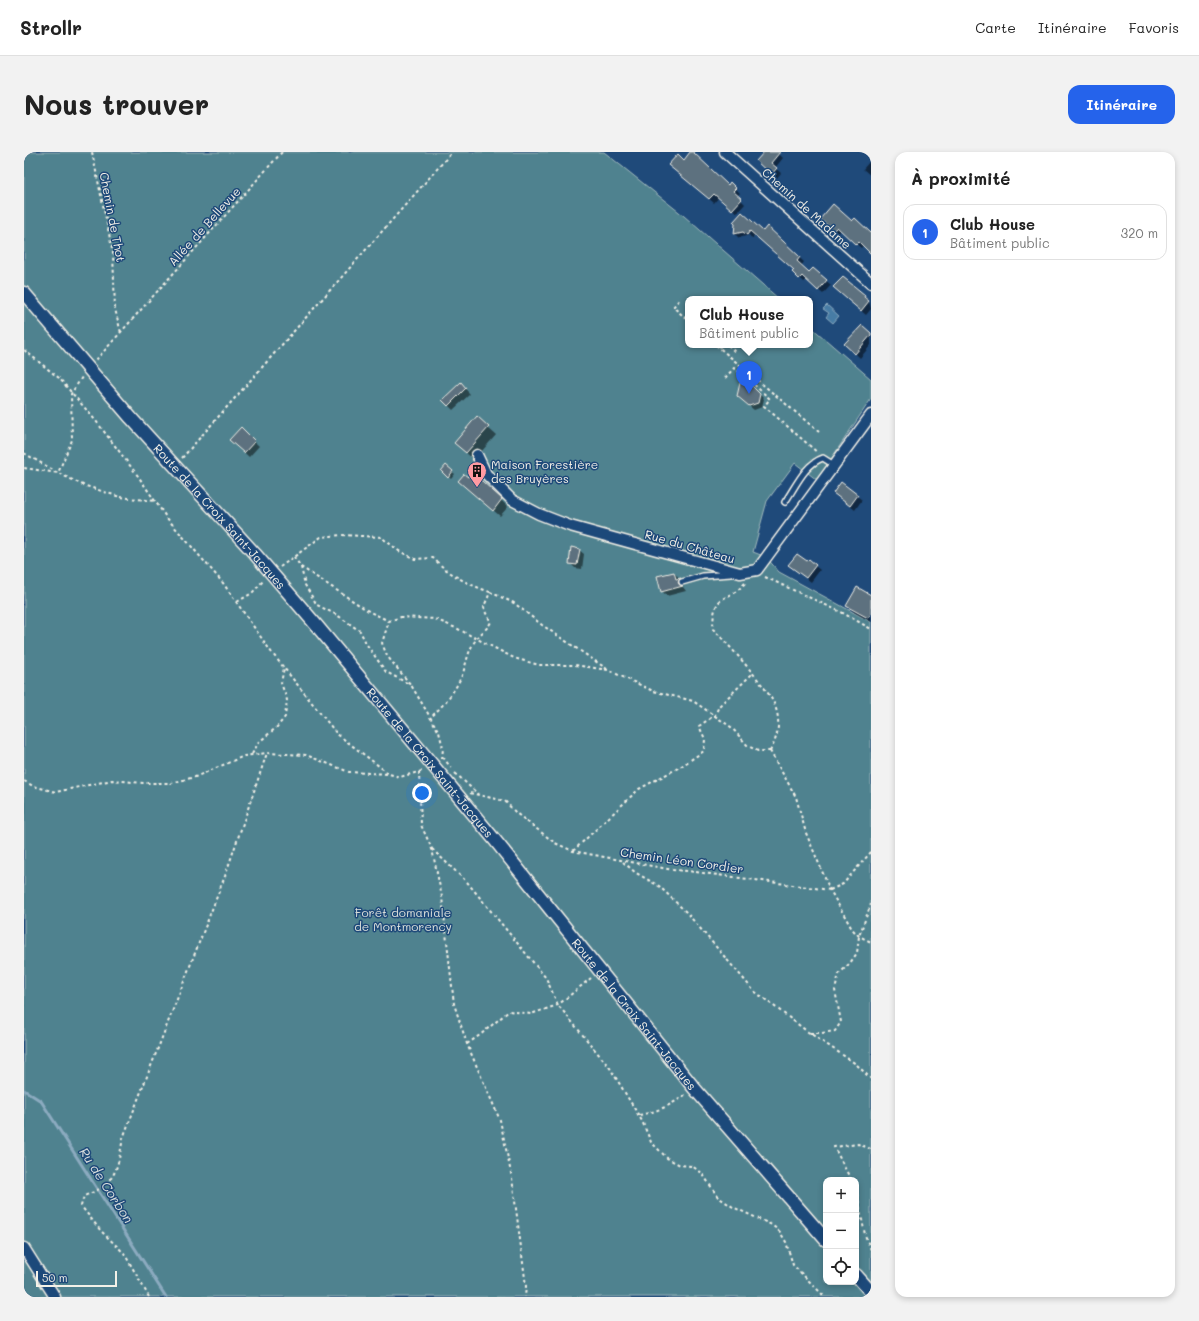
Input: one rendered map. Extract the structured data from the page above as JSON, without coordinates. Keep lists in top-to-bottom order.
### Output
{
  "streets": {
    "street": ["Chemin de Madame", "Route de la Croix Saint-Jacques", "Rue du Château"],
    "path": ["Chemin de Thot", "Allée de Bellevue", "Chemin Léon Cordier"]
  },
  "crossings": [
    ["Chemin de Thot", "Allée de Bellevue"],
    ["Allée de Bellevue", "Route de la Croix Saint-Jacques"],
    ["Route de la Croix Saint-Jacques", "Chemin Léon Cordier"]
  ],
  "water": ["Ru de Corbon"],
  "parks": ["Forêt domaniale de Montmorency"],
  "places": {
    "building": ["Maison Forestière des Bruyères"]
  },
  "scale_bar": "50 m",
  "page": {
    "header": "Strollr",
    "nav": ["Carte", "Itinéraire", "Favoris"],
    "buttons": "Itinéraire",
    "title": "Nous trouver",
    "heading": "À proximité",
    "list": [
      {
        "mark": "1",
        "name": "Club House",
        "note": "Bâtiment public",
        "value": "320 m"
      }
    ],
    "popup": ["Club House", "Bâtiment public"],
    "pins": "1",
    "map_buttons": ["+", "−"],
    "scale": "50 m"
  }
}
